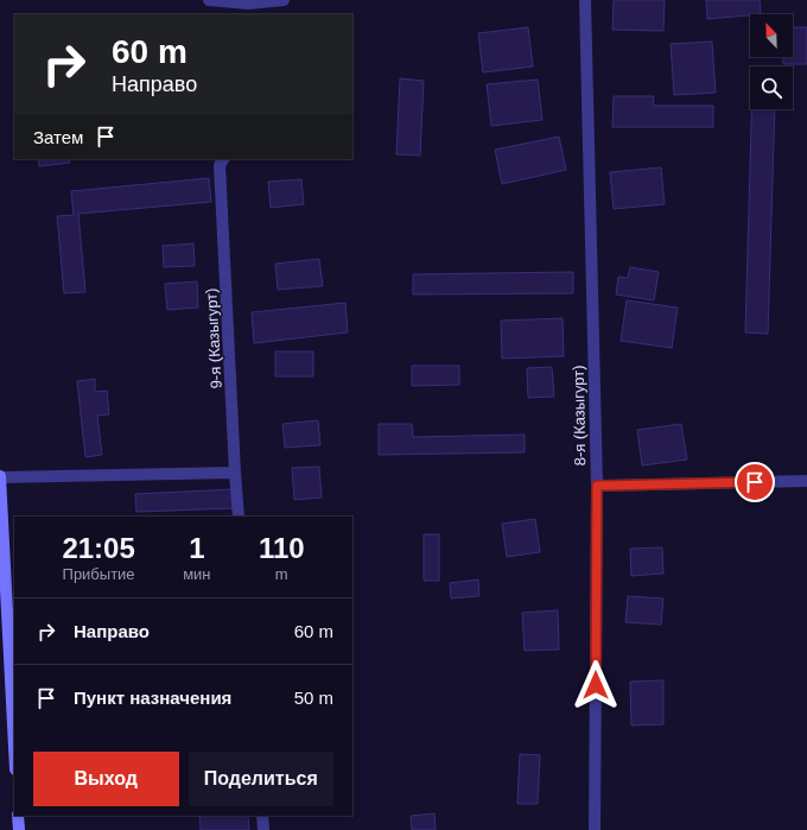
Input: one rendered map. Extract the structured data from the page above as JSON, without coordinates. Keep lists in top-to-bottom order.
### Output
{
  "streets": {
    "street": ["9-я (Казыгурт)", "8-я (Казыгурт)"]
  },
  "north": "top left",
  "page": {
    "turn": ["60 m", "Направо"],
    "then": "Затем",
    "eta": [
      "21:05",
      "Прибытие",
      "1",
      "мин",
      "110",
      "m"
    ],
    "list": [
      {
        "name": "Направо",
        "value": "60 m"
      },
      {
        "name": "Пункт назначения",
        "value": "50 m"
      }
    ],
    "buttons": ["Выход", "Поделиться"]
  }
}
